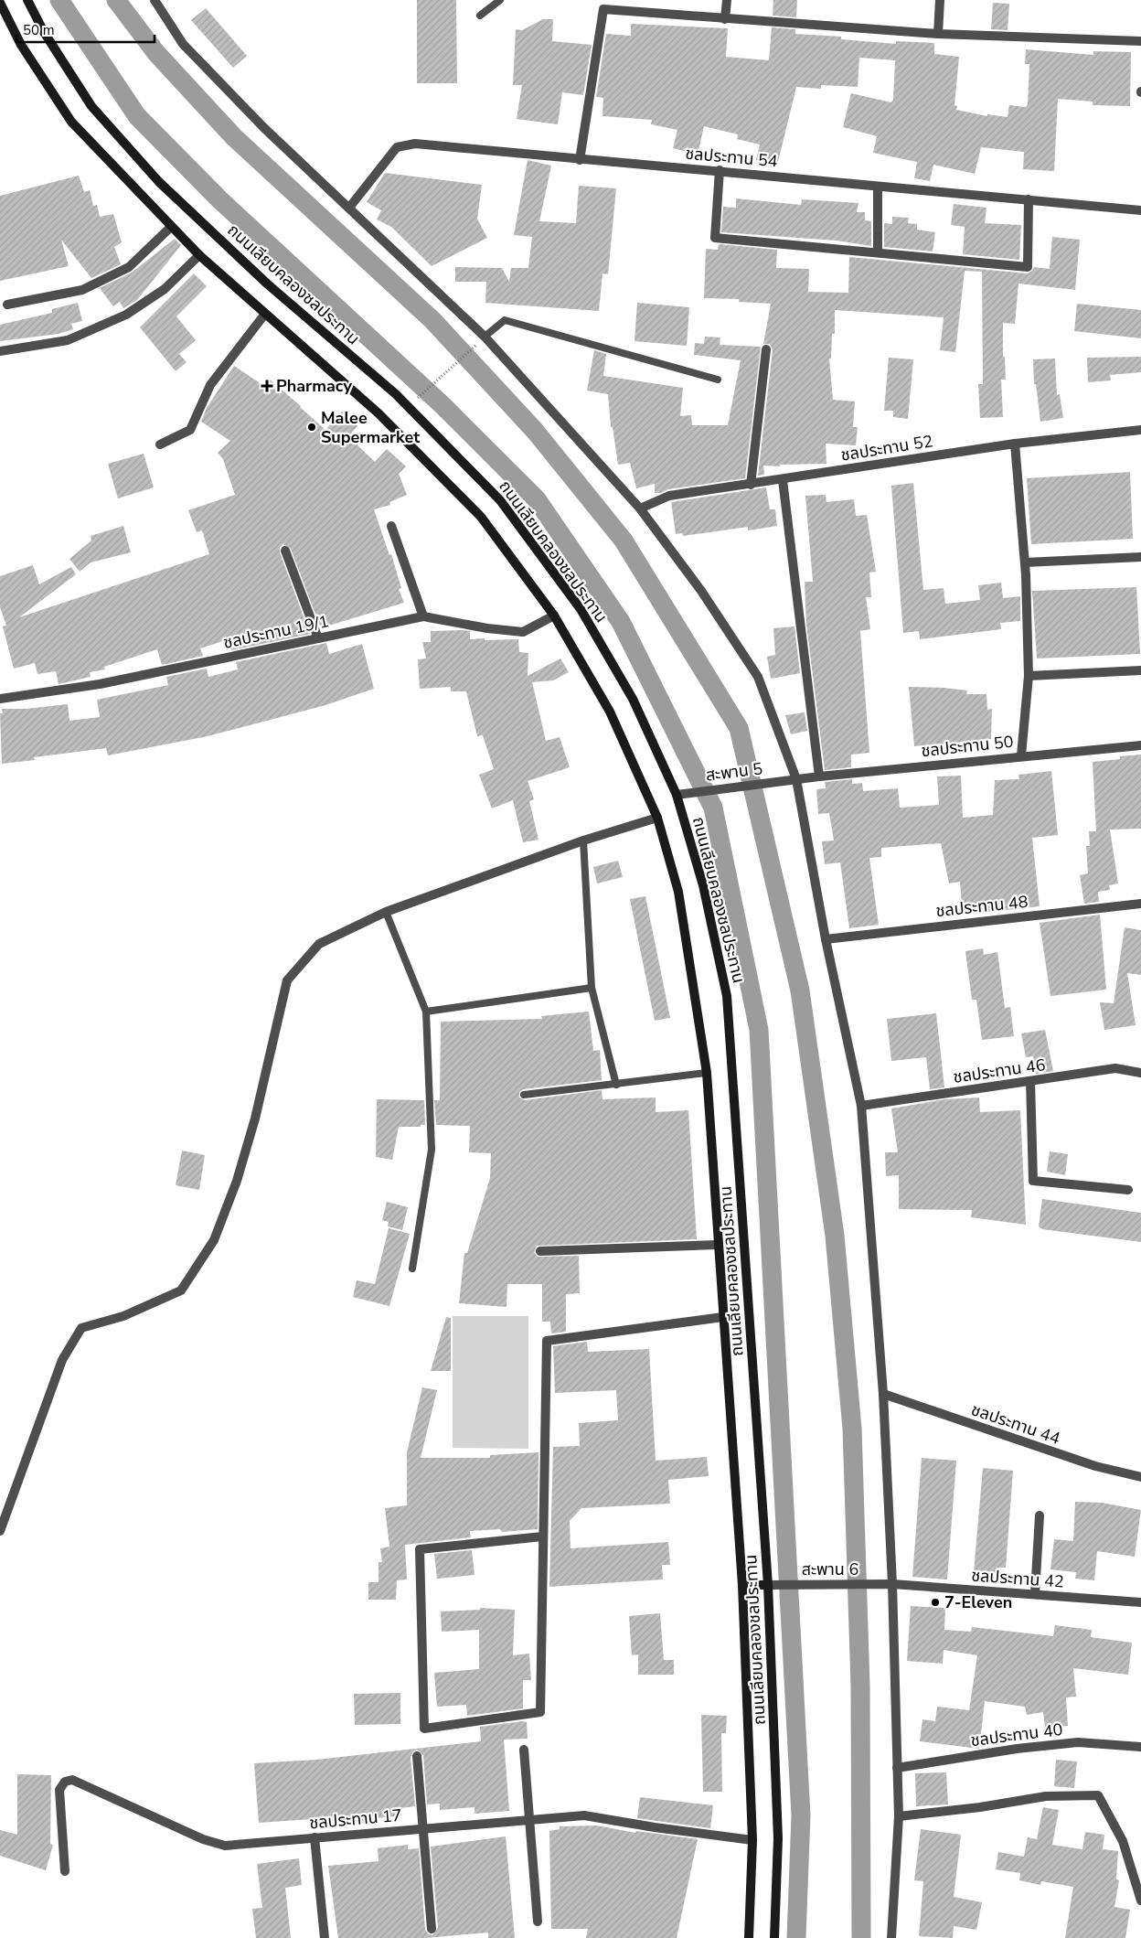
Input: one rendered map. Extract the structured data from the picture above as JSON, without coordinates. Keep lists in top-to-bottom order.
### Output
{
  "streets": {
    "street": [
      "ชลประทาน 54",
      "ถนนเลียบคลองชลประทาน",
      "ชลประทาน 52",
      "ชลประทาน 19/1",
      "ชลประทาน 50",
      "สะพาน 5",
      "ชลประทาน 48",
      "ชลประทาน 46",
      "ชลประทาน 44",
      "สะพาน 6",
      "ชลประทาน 42",
      "ชลประทาน 40",
      "ชลประทาน 17"
    ]
  },
  "crossings": [
    ["ถนนเลียบคลองชลประทาน", "ชลประทาน 19/1"],
    ["ถนนเลียบคลองชลประทาน", "สะพาน 5"],
    ["ถนนเลียบคลองชลประทาน", "สะพาน 6"],
    ["ถนนเลียบคลองชลประทาน", "ชลประทาน 17"],
    ["ชลประทาน 50", "สะพาน 5"],
    ["สะพาน 6", "ชลประทาน 42"]
  ],
  "places": {
    "health": ["Pharmacy"],
    "other": ["Malee Supermarket", "7-Eleven"]
  },
  "scale_bar": "50 m"
}
